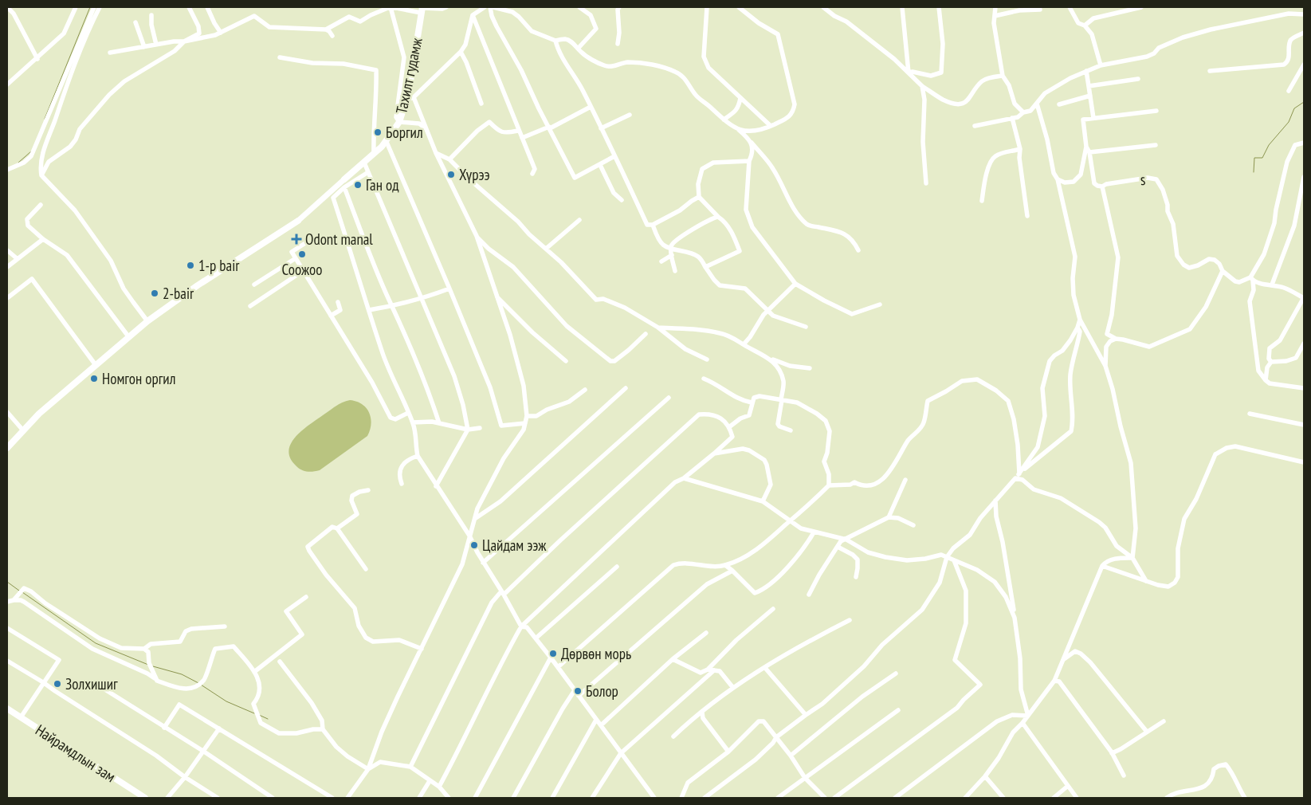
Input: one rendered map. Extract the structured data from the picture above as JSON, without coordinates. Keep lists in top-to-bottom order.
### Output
{
  "streets": {
    "main road": ["Тахилт гудамж", "Найрамдлын зам"],
    "street": ["s"]
  },
  "places": {
    "other": [
      "Боргил",
      "Хүрээ",
      "Ган од",
      "Соожоо",
      "1-p bair",
      "2-bair",
      "Номгон оргил",
      "Цайдам ээж",
      "Дөрвөн морь",
      "Золхишиг",
      "Болор"
    ],
    "health": ["Odont manal"]
  }
}
